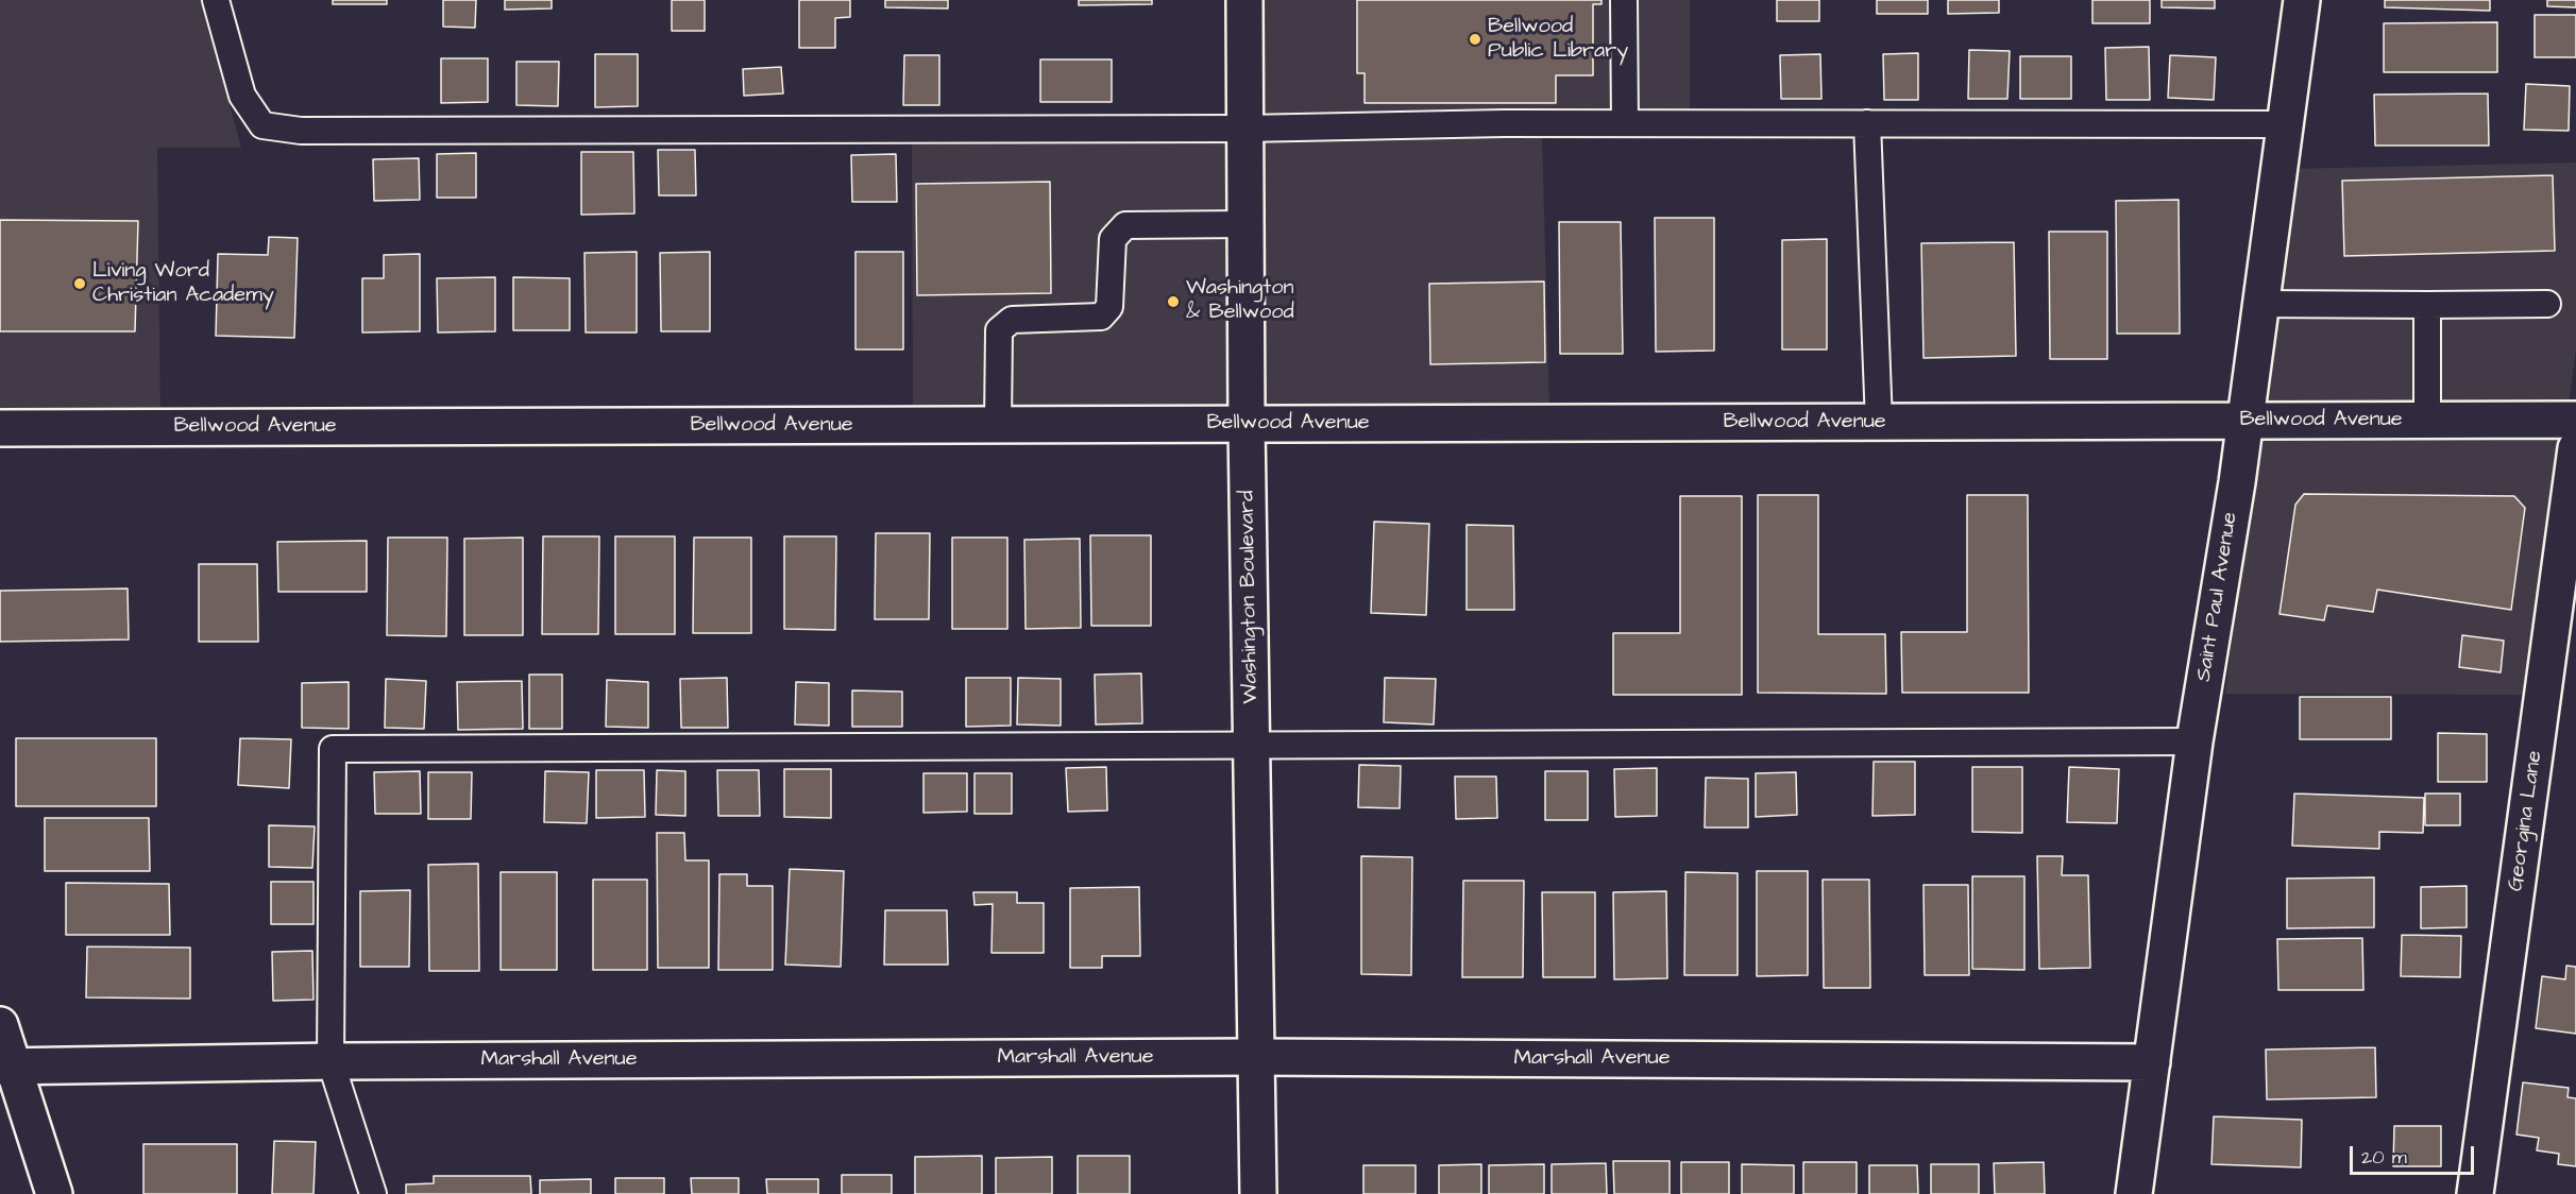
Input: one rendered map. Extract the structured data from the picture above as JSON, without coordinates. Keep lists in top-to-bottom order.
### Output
{
  "streets": {
    "street": [
      "Bellwood Avenue",
      "Washington Boulevard",
      "Saint Paul Avenue",
      "Georgina Lane",
      "Marshall Avenue"
    ]
  },
  "crossings": [
    ["Bellwood Avenue", "Washington Boulevard"],
    ["Bellwood Avenue", "Saint Paul Avenue"],
    ["Washington Boulevard", "Marshall Avenue"],
    ["Saint Paul Avenue", "Marshall Avenue"]
  ],
  "places": ["Bellwood Public Library", "Living Word Christian Academy", "Washington & Bellwood"],
  "scale_bar": "20 m"
}
